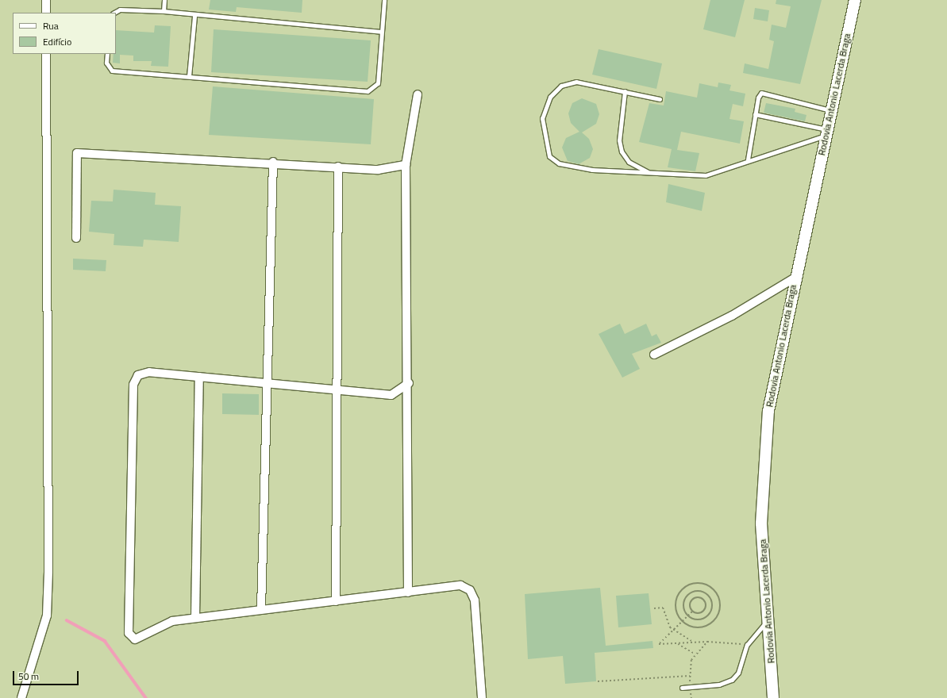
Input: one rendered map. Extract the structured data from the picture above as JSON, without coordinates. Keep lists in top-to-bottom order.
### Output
{
  "streets": {
    "main road": ["Rodovia Antonio Lacerda Braga"]
  },
  "legend": ["Rua", "Edifício"],
  "scale_bar": "50 m"
}
